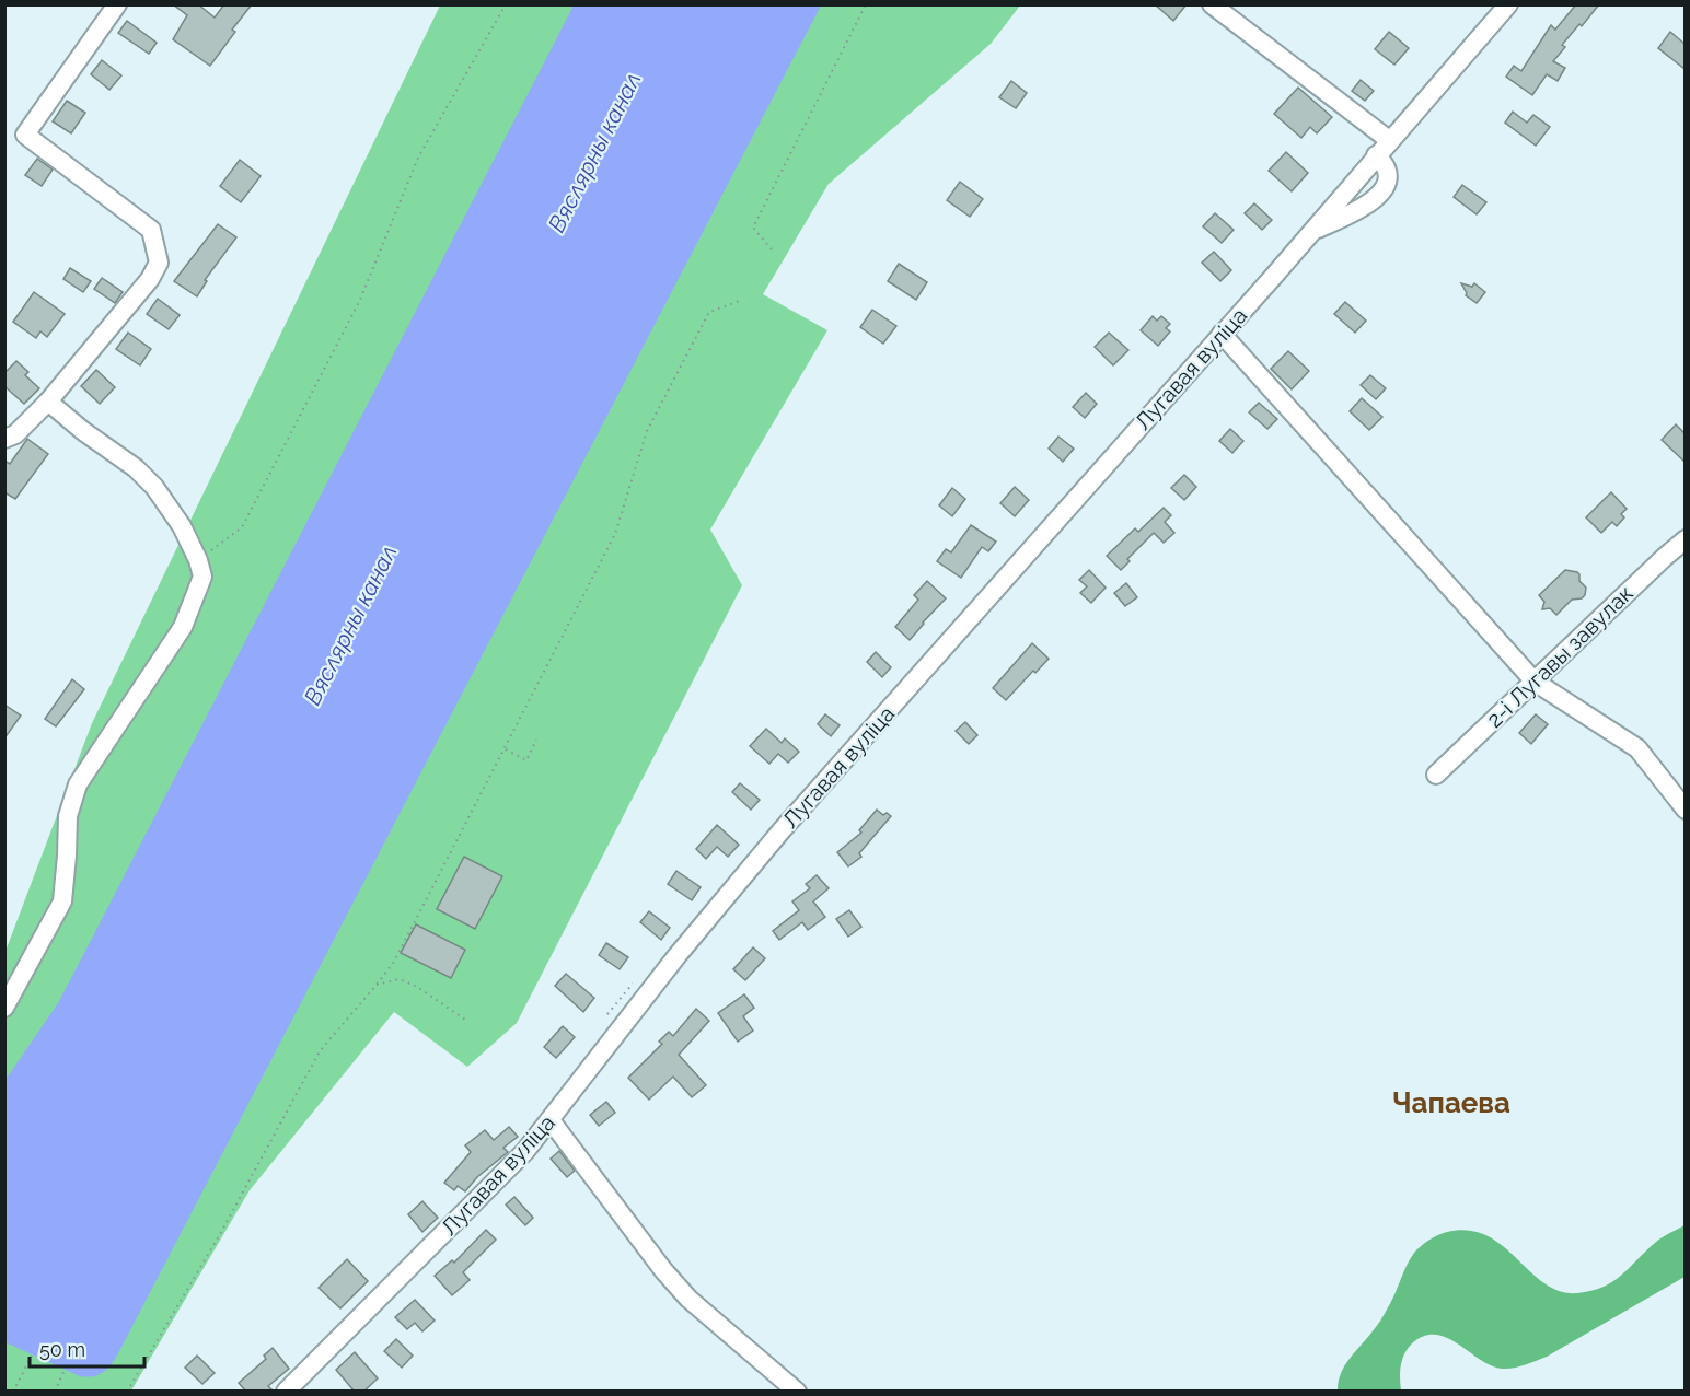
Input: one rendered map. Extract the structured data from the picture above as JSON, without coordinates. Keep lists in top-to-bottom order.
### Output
{
  "streets": {
    "street": ["Лугавая вуліца", "2-і Лугавы завулак"]
  },
  "districts": ["Чапаева"],
  "water": ["Вяслярны канал"],
  "scale_bar": "50 m"
}
